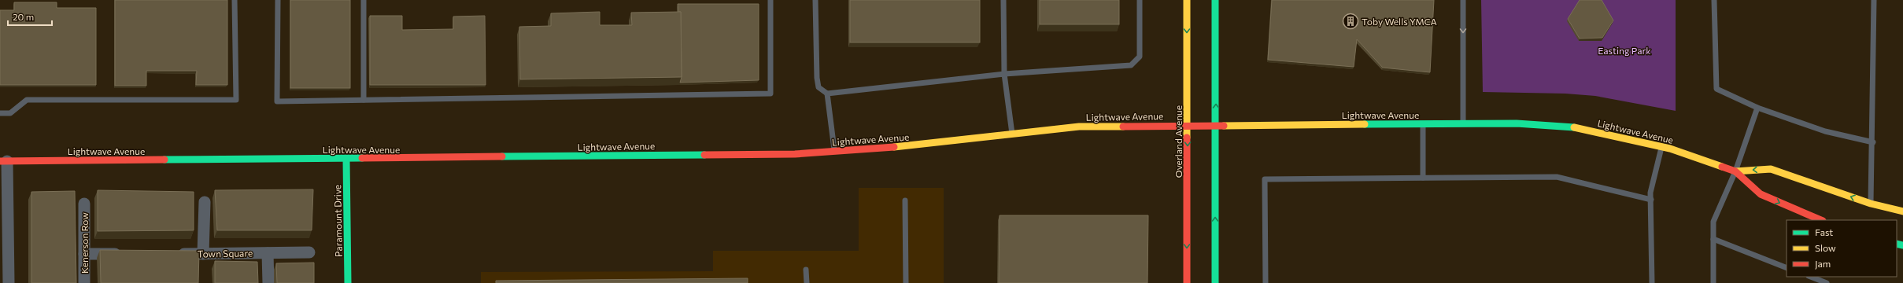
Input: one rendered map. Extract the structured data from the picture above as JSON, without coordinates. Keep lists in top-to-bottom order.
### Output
{
  "streets": {
    "main road": ["Lightwave Avenue", "Overland Avenue", "Paramount Drive"],
    "street": ["Kenerson Row", "Town Square"]
  },
  "crossings": [
    ["Lightwave Avenue", "Overland Avenue"],
    ["Lightwave Avenue", "Paramount Drive"]
  ],
  "parks": ["Easting Park"],
  "places": {
    "building": ["Toby Wells YMCA"]
  },
  "legend": ["Fast", "Slow", "Jam"],
  "scale_bar": "20 m"
}
